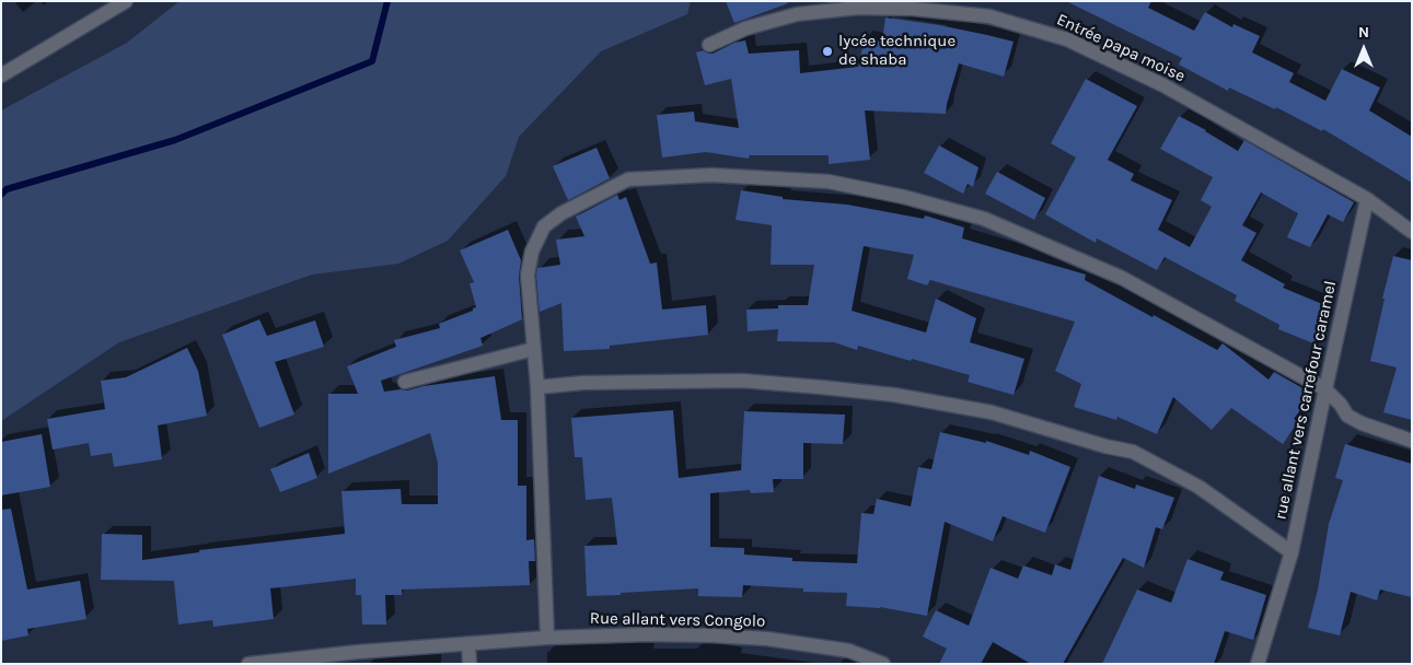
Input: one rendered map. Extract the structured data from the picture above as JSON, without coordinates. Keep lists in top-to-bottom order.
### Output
{
  "streets": {
    "street": ["Entrée papa moise", "rue allant vers carrefour caramel", "Rue allant vers Congolo"]
  },
  "crossings": [
    ["Entrée papa moise", "rue allant vers carrefour caramel"]
  ],
  "places": ["lycée technique de shaba"],
  "north": "top"
}
